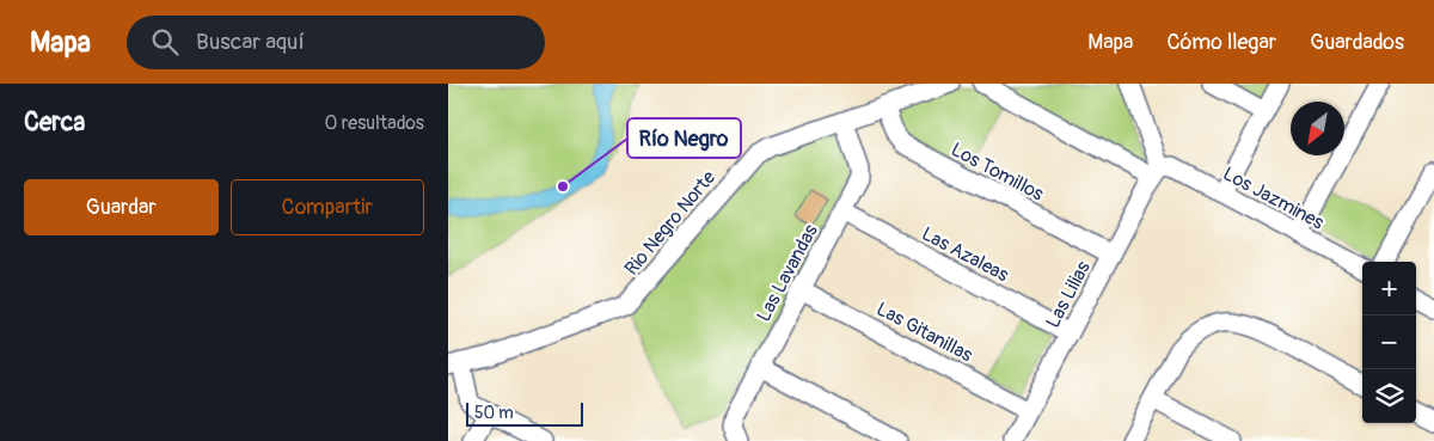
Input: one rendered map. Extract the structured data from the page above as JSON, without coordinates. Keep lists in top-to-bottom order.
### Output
{
  "streets": {
    "street": [
      "Los Tomillos",
      "Los Jazmines",
      "Rio Negro Norte",
      "Las Azaleas",
      "Las Lavandas",
      "Las Lilias",
      "Las Gitanillas"
    ]
  },
  "crossings": [
    ["Los Tomillos", "Rio Negro Norte"],
    ["Los Tomillos", "Las Lilias"],
    ["Los Jazmines", "Las Lilias"],
    ["Rio Negro Norte", "Las Lavandas"],
    ["Las Azaleas", "Las Lavandas"],
    ["Las Azaleas", "Las Lilias"],
    ["Las Lavandas", "Las Gitanillas"],
    ["Las Lilias", "Las Gitanillas"]
  ],
  "places": ["Río Negro"],
  "scale_bar": "50 m",
  "north": "bottom left",
  "page": {
    "header": "Mapa",
    "search": "Buscar aquí",
    "nav": ["Mapa", "Cómo llegar", "Guardados"],
    "heading": ["Cerca", "0 resultados"],
    "buttons": ["Guardar", "Compartir"],
    "map_buttons": ["+", "−"],
    "scale": "50 m"
  }
}
